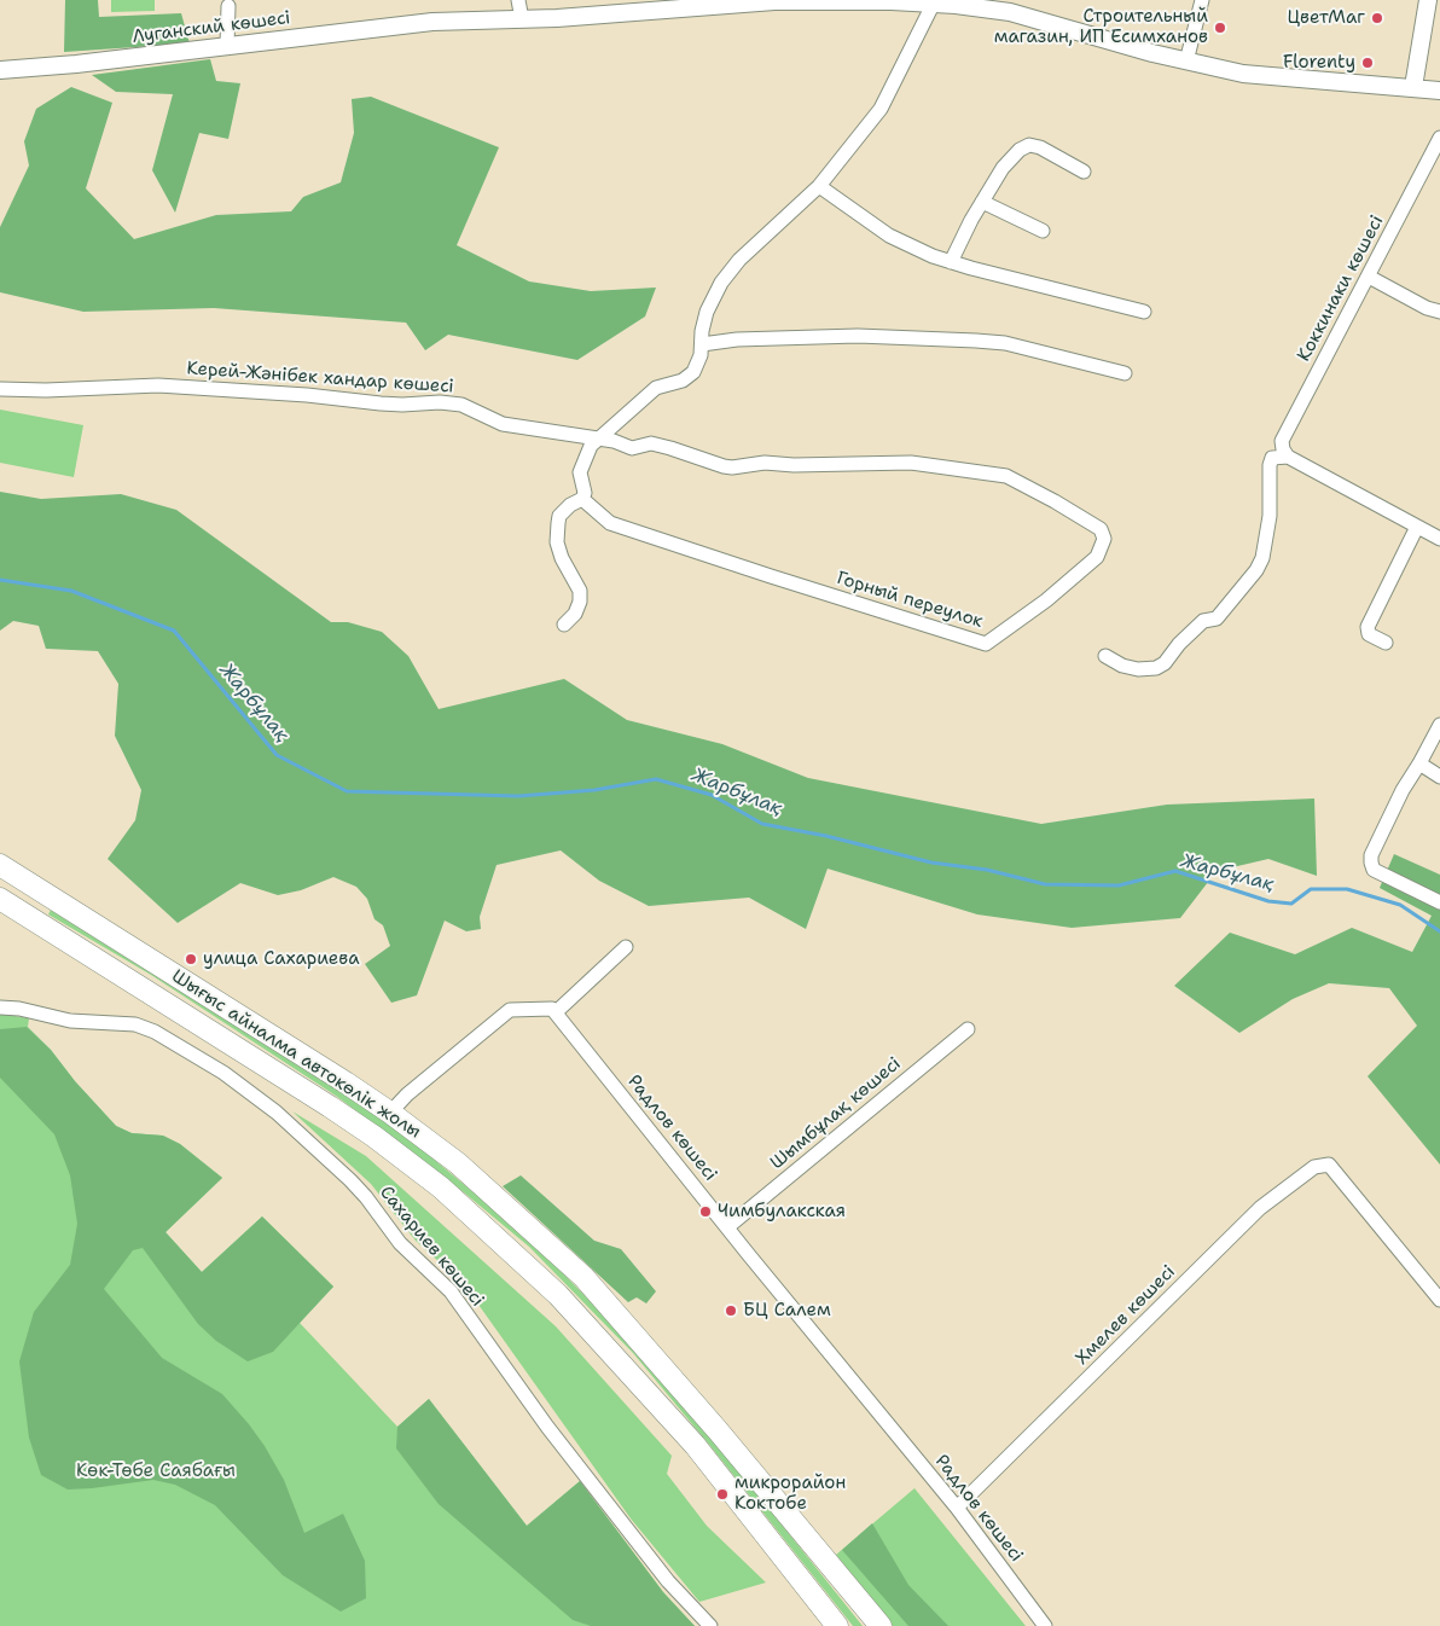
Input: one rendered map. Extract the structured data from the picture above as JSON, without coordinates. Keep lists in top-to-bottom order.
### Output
{
  "streets": {
    "main road": ["Шығыс айналма автокөлік жолы"],
    "street": [
      "Луганский көшесі",
      "Коккинаки көшесі",
      "Керей-Жәнібек хандар көшесі",
      "Горный переулок",
      "Шымбұлақ көшесі",
      "Радлов көшесі",
      "Сахариев көшесі",
      "Хмелев көшесі"
    ]
  },
  "crossings": [
    ["Керей-Жәнібек хандар көшесі", "Горный переулок"],
    ["Шымбұлақ көшесі", "Радлов көшесі"],
    ["Радлов көшесі", "Хмелев көшесі"]
  ],
  "water": ["Жарбұлақ"],
  "parks": ["Көк-Төбе Саябағы"],
  "places": [
    "ЦветМаг",
    "Строительный магазин, ИП Есимханов",
    "Florenty",
    "улица Сахариева",
    "Чимбулакская",
    "БЦ Салем",
    "микрорайон Коктобе"
  ]
}
